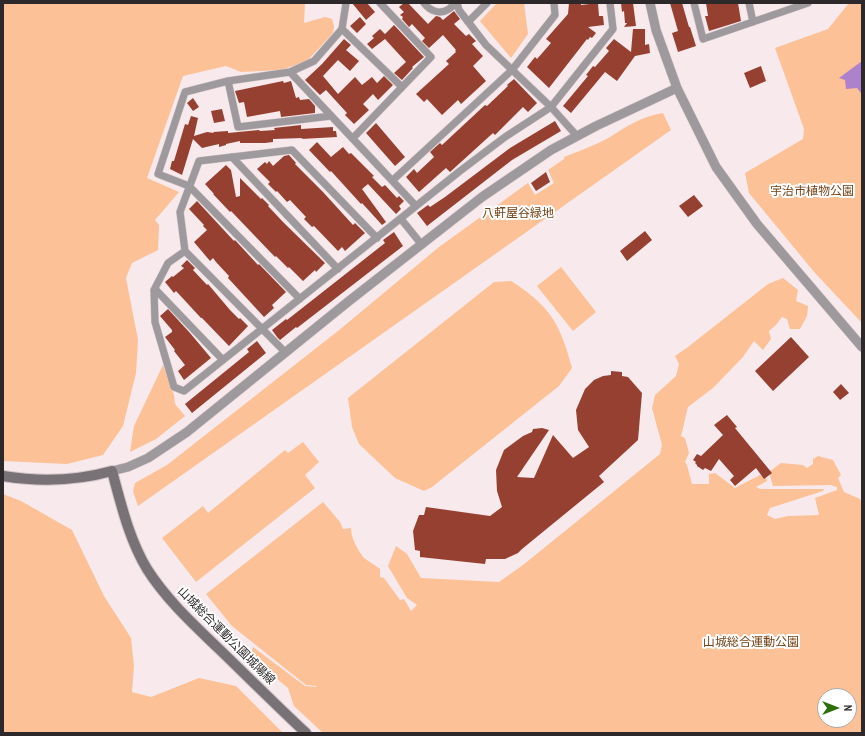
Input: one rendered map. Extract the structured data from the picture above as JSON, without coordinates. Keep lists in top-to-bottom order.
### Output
{
  "streets": {
    "main road": ["山城総合運動公園城陽線"]
  },
  "parks": ["宇治市植物公園", "八軒屋谷緑地", "山城総合運動公園"],
  "north": "right"
}
